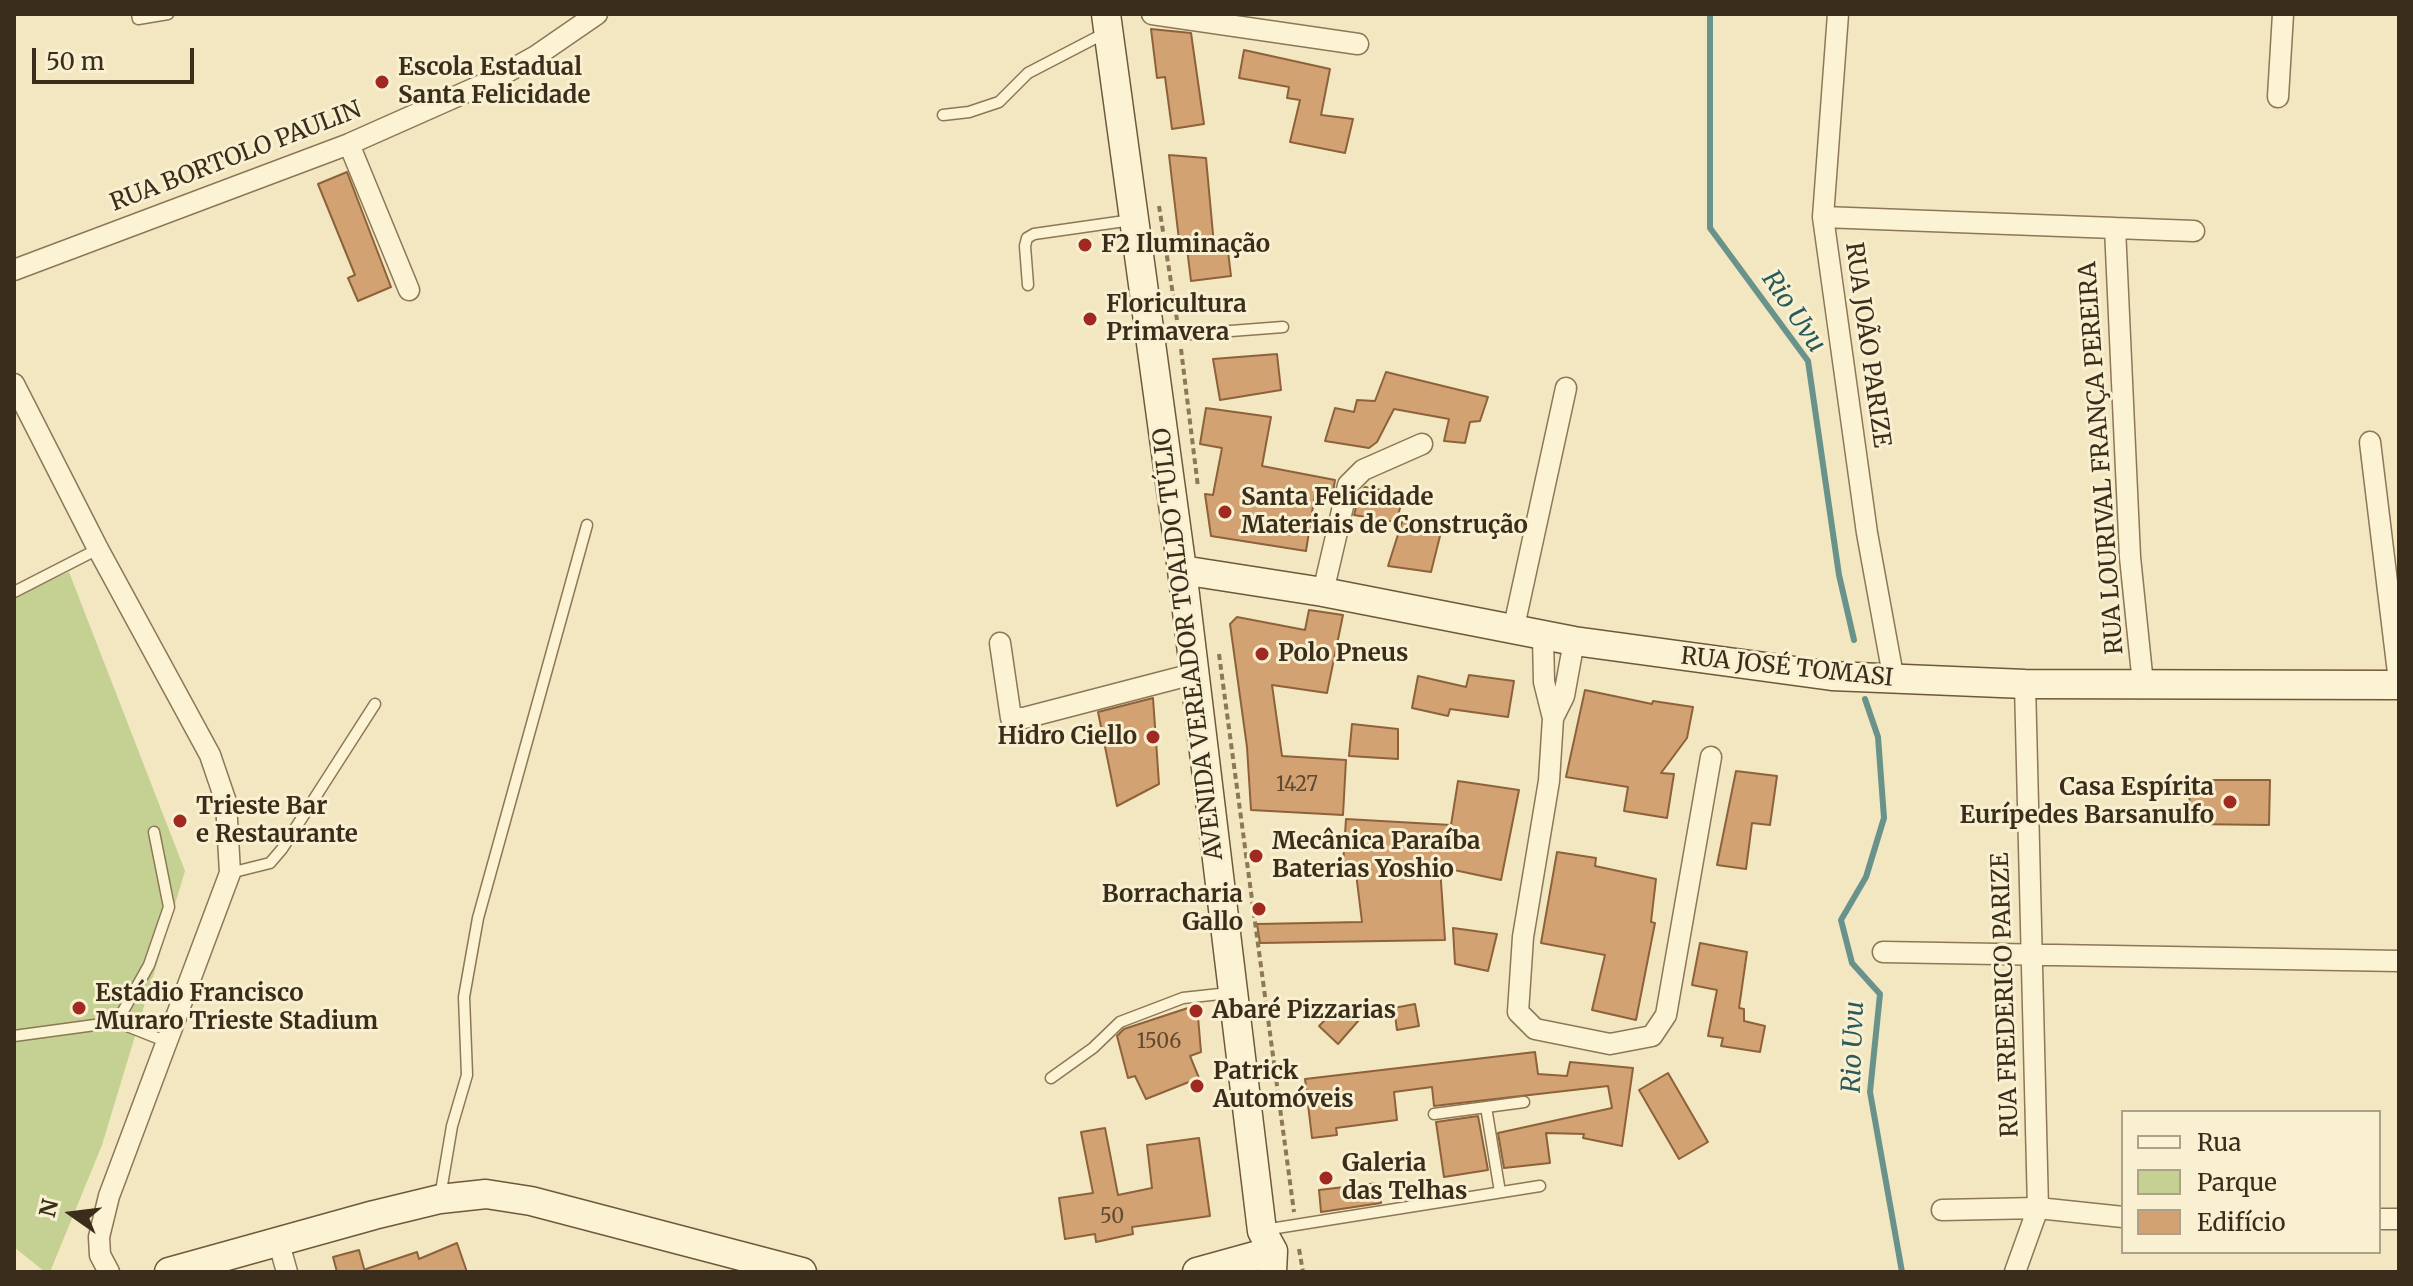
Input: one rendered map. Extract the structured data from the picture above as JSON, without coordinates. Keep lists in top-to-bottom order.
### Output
{
  "streets": {
    "street": [
      "RUA BORTOLO PAULIN",
      "RUA JOÃO PARIZE",
      "RUA LOURIVAL FRANÇA PEREIRA",
      "AVENIDA VEREADOR TOALDO TÚLIO",
      "RUA JOSÉ TOMASI",
      "RUA FREDERICO PARIZE"
    ]
  },
  "crossings": [
    ["RUA JOÃO PARIZE", "RUA JOSÉ TOMASI"],
    ["RUA LOURIVAL FRANÇA PEREIRA", "RUA JOSÉ TOMASI"],
    ["AVENIDA VEREADOR TOALDO TÚLIO", "RUA JOSÉ TOMASI"],
    ["RUA JOSÉ TOMASI", "RUA FREDERICO PARIZE"]
  ],
  "water": ["Rio Uvu"],
  "places": [
    "Escola Estadual Santa Felicidade",
    "F2 Iluminação",
    "Floricultura Primavera",
    "Santa Felicidade Materiais de Construção",
    "Polo Pneus",
    "Hidro Ciello",
    "Casa Espírita Eurípedes Barsanulfo",
    "Trieste Bar e Restaurante",
    "Mecânica Paraíba Baterias Yoshio",
    "Borracharia Gallo",
    "Estádio Francisco Muraro Trieste Stadium",
    "Abaré Pizzarias",
    "Patrick Automóveis",
    "Galeria das Telhas"
  ],
  "house_numbers": ["1427", "1506", "50"],
  "legend": ["Rua", "Parque", "Edifício"],
  "scale_bar": "50 m",
  "north": "left"
}
